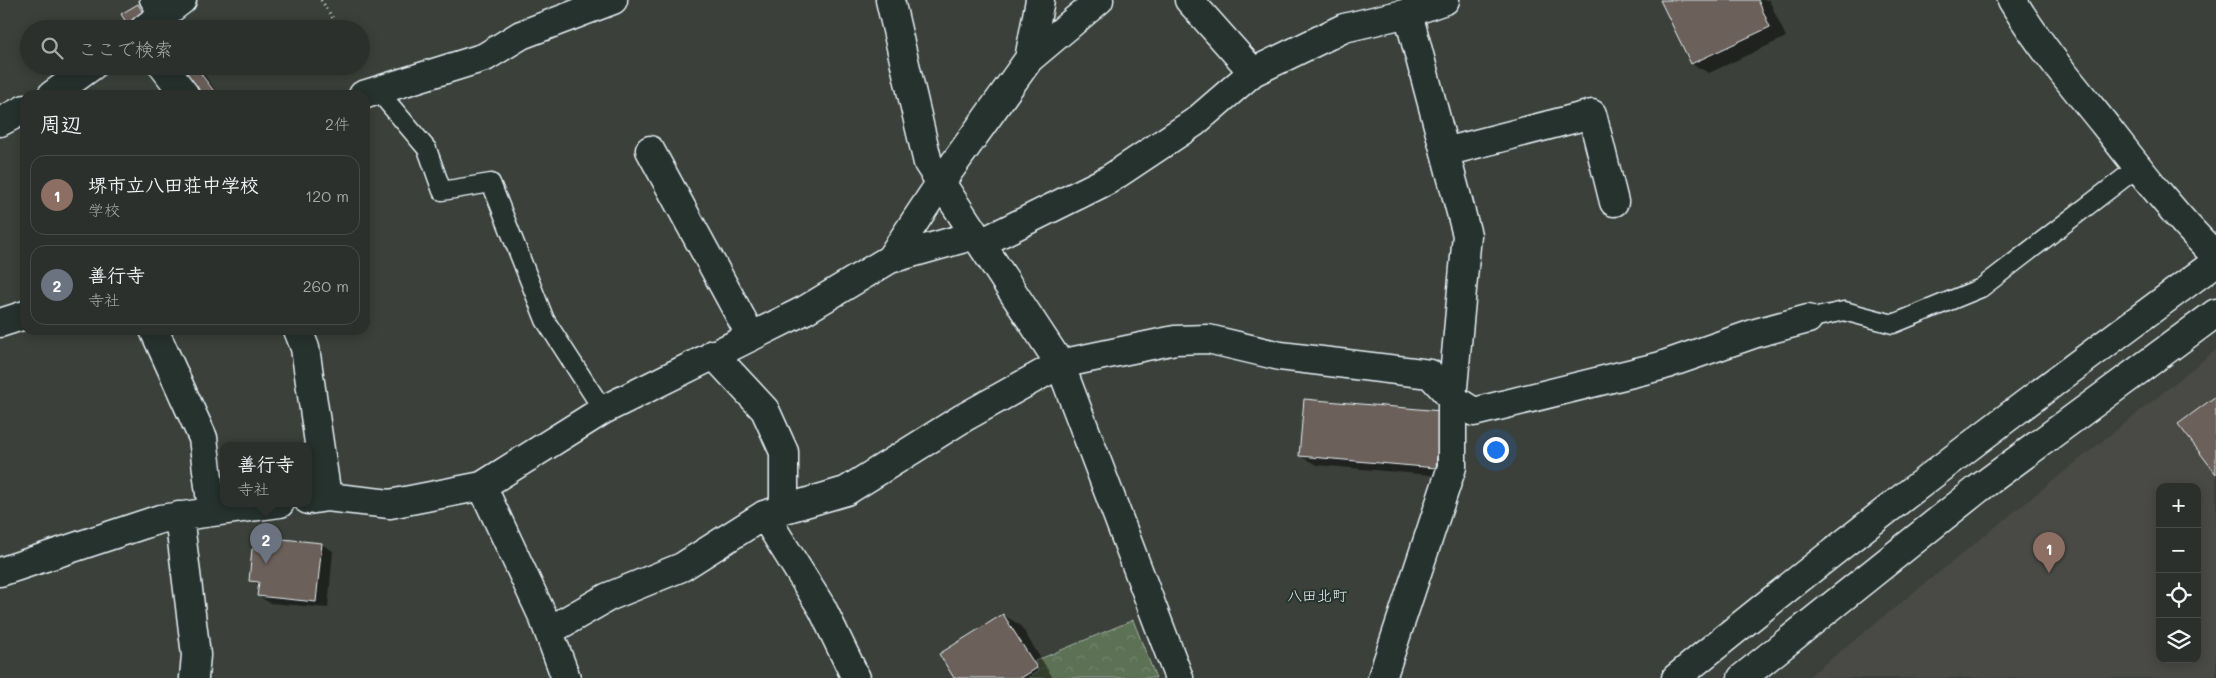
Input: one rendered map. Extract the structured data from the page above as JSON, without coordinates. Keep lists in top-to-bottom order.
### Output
{
  "districts": ["八田北町"],
  "page": {
    "search": "ここで検索",
    "heading": ["周辺", "2件"],
    "list": [
      {
        "mark": "1",
        "name": "堺市立八田荘中学校",
        "note": "学校",
        "value": "120 m"
      },
      {
        "mark": "2",
        "name": "善行寺",
        "note": "寺社",
        "value": "260 m"
      }
    ],
    "popup": ["善行寺", "寺社"],
    "map_buttons": ["+", "−"],
    "pins": ["2", "1"]
  }
}
